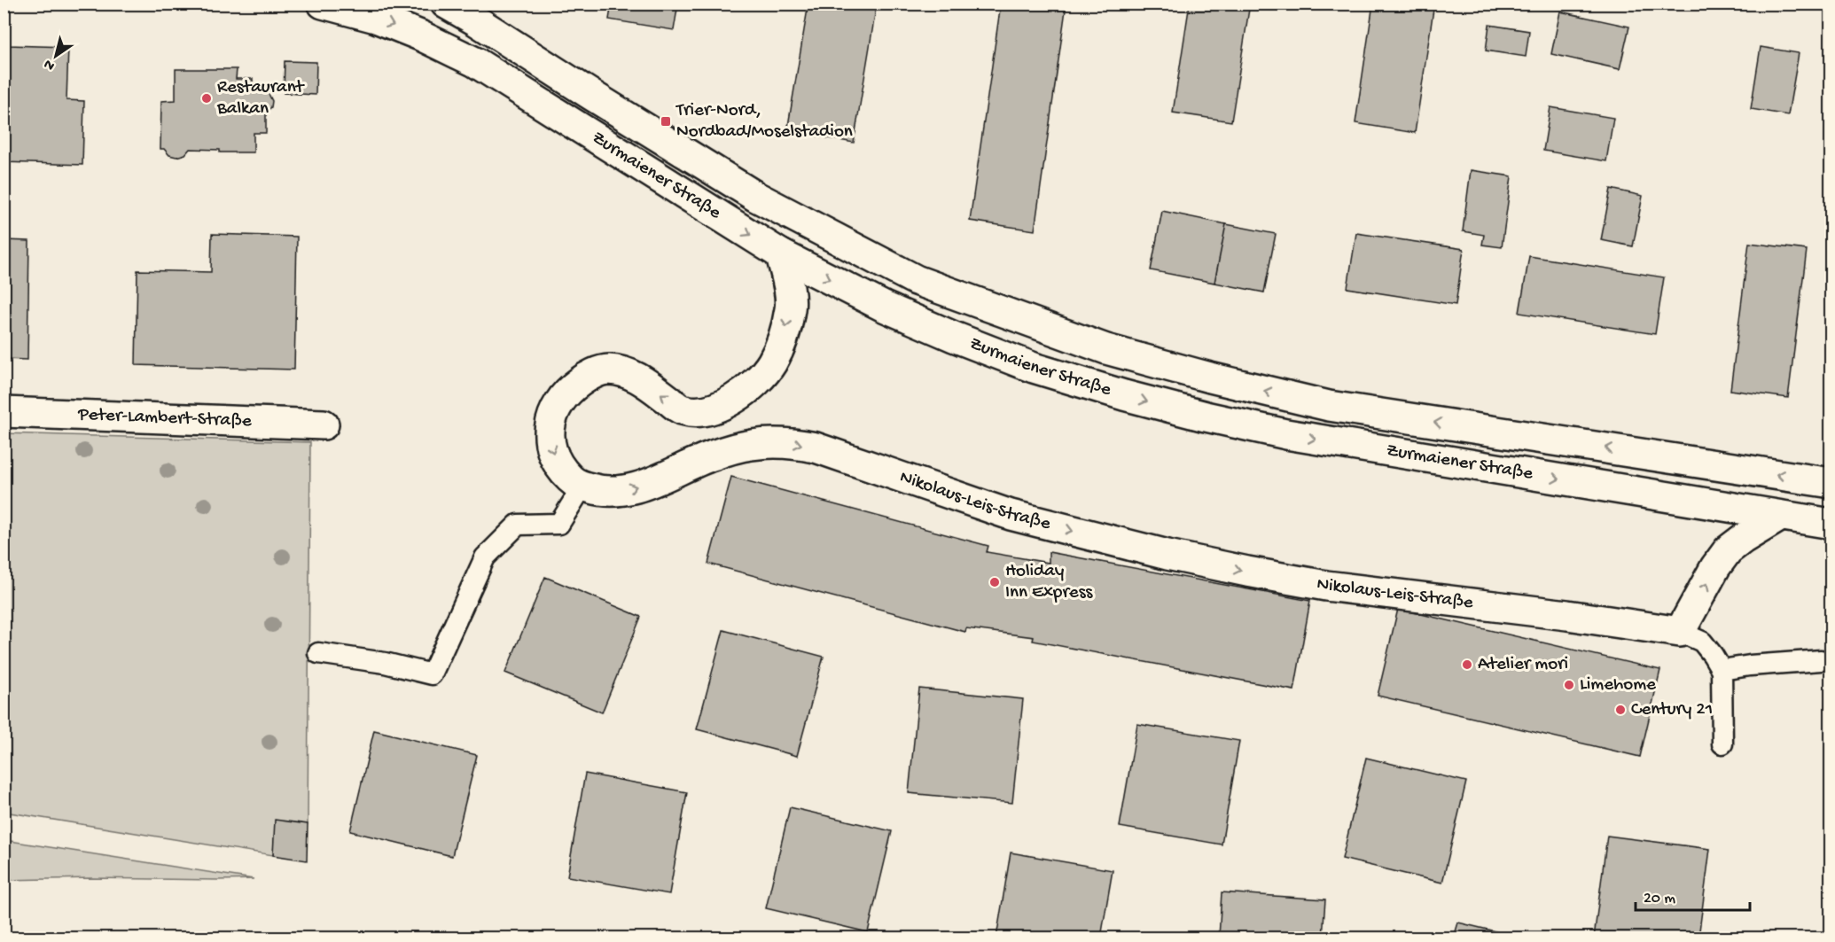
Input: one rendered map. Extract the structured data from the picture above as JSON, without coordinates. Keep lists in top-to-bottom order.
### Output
{
  "streets": {
    "main road": ["Zurmaiener Straße", "Peter-Lambert-Straße", "Nikolaus-Leis-Straße"]
  },
  "one_way": ["Nikolaus-Leis-Straße"],
  "places": {
    "other": [
      "Restaurant Balkan",
      "Holiday Inn Express",
      "Atelier mori",
      "Limehome",
      "Century 21"
    ],
    "transit": ["Trier-Nord, Nordbad/Moselstadion"]
  },
  "scale_bar": "20 m",
  "north": "bottom left"
}
